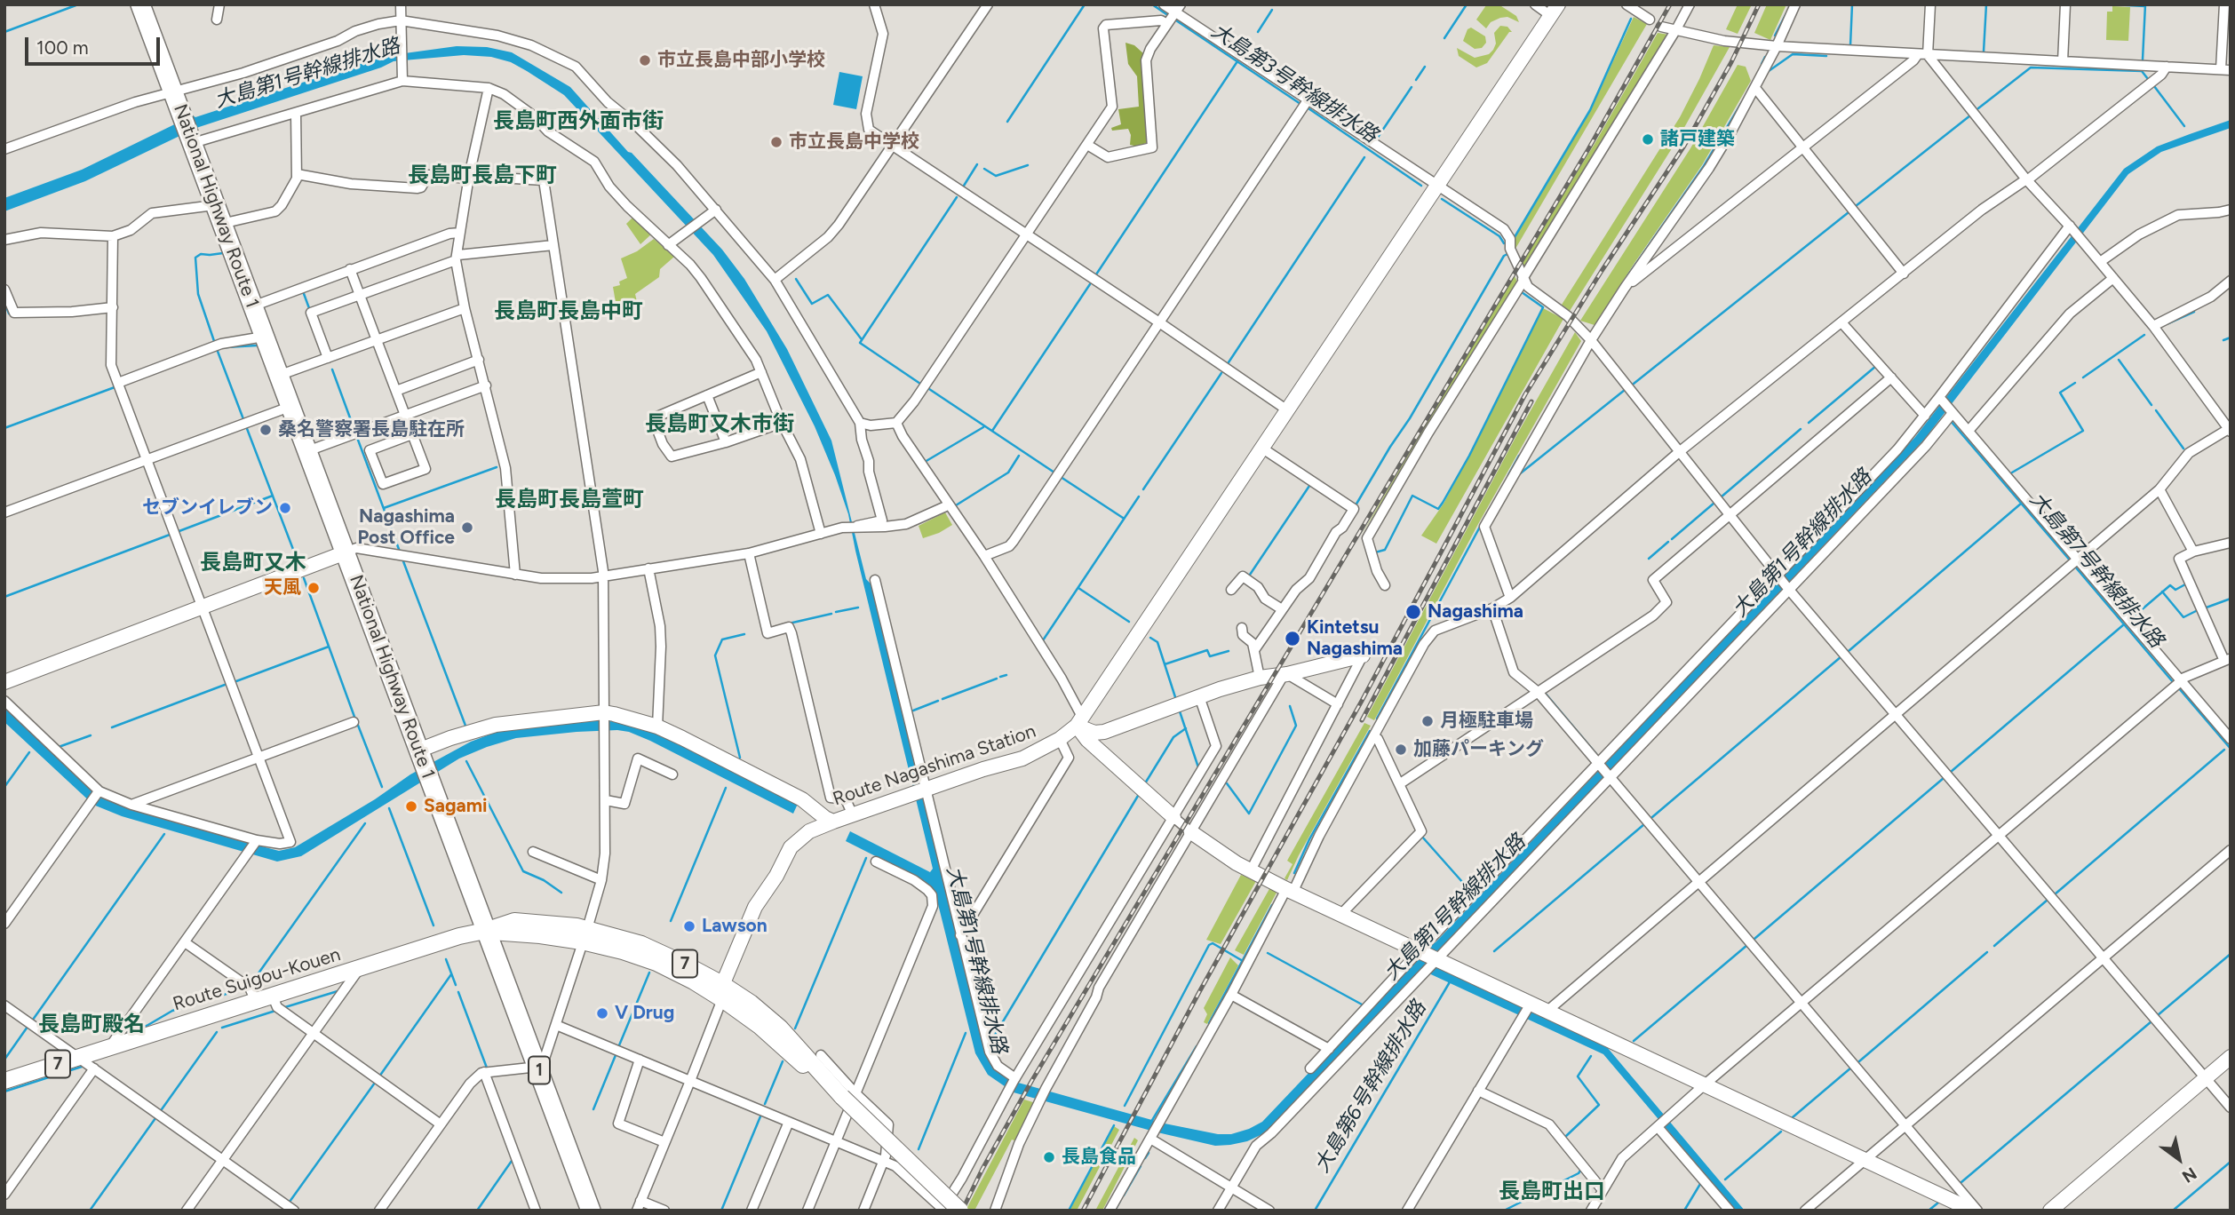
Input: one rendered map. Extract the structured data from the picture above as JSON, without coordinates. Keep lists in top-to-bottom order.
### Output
{
  "streets": {
    "highway": ["National Highway Route 1", "1"],
    "main road": ["7", "Route Suigou-Kouen"],
    "street": ["Route Nagashima Station"]
  },
  "crossings": [
    ["National Highway Route 1", "Route Nagashima Station"],
    ["National Highway Route 1", "Route Suigou-Kouen"]
  ],
  "districts": [
    "長島町西外面市街",
    "長島町長島下町",
    "長島町長島中町",
    "長島町又木市街",
    "長島町長島萱町",
    "長島町又木",
    "長島町殿名",
    "長島町出口"
  ],
  "water": [
    "大島第1号幹線排水路",
    "大島第3号幹線排水路",
    "大島第7号幹線排水路",
    "大島第6号幹線排水路"
  ],
  "places": [
    "市立長島中部小学校",
    "諸戸建築",
    "市立長島中学校",
    "桑名警察署長島駐在所",
    "セブンイレブン",
    "Nagashima Post Office",
    "天風",
    "Nagashima",
    "Kintetsu Nagashima",
    "月極駐車場",
    "加藤パーキング",
    "Sagami",
    "Lawson",
    "V Drug",
    "長島食品"
  ],
  "scale_bar": "100 m",
  "north": "bottom right"
}
